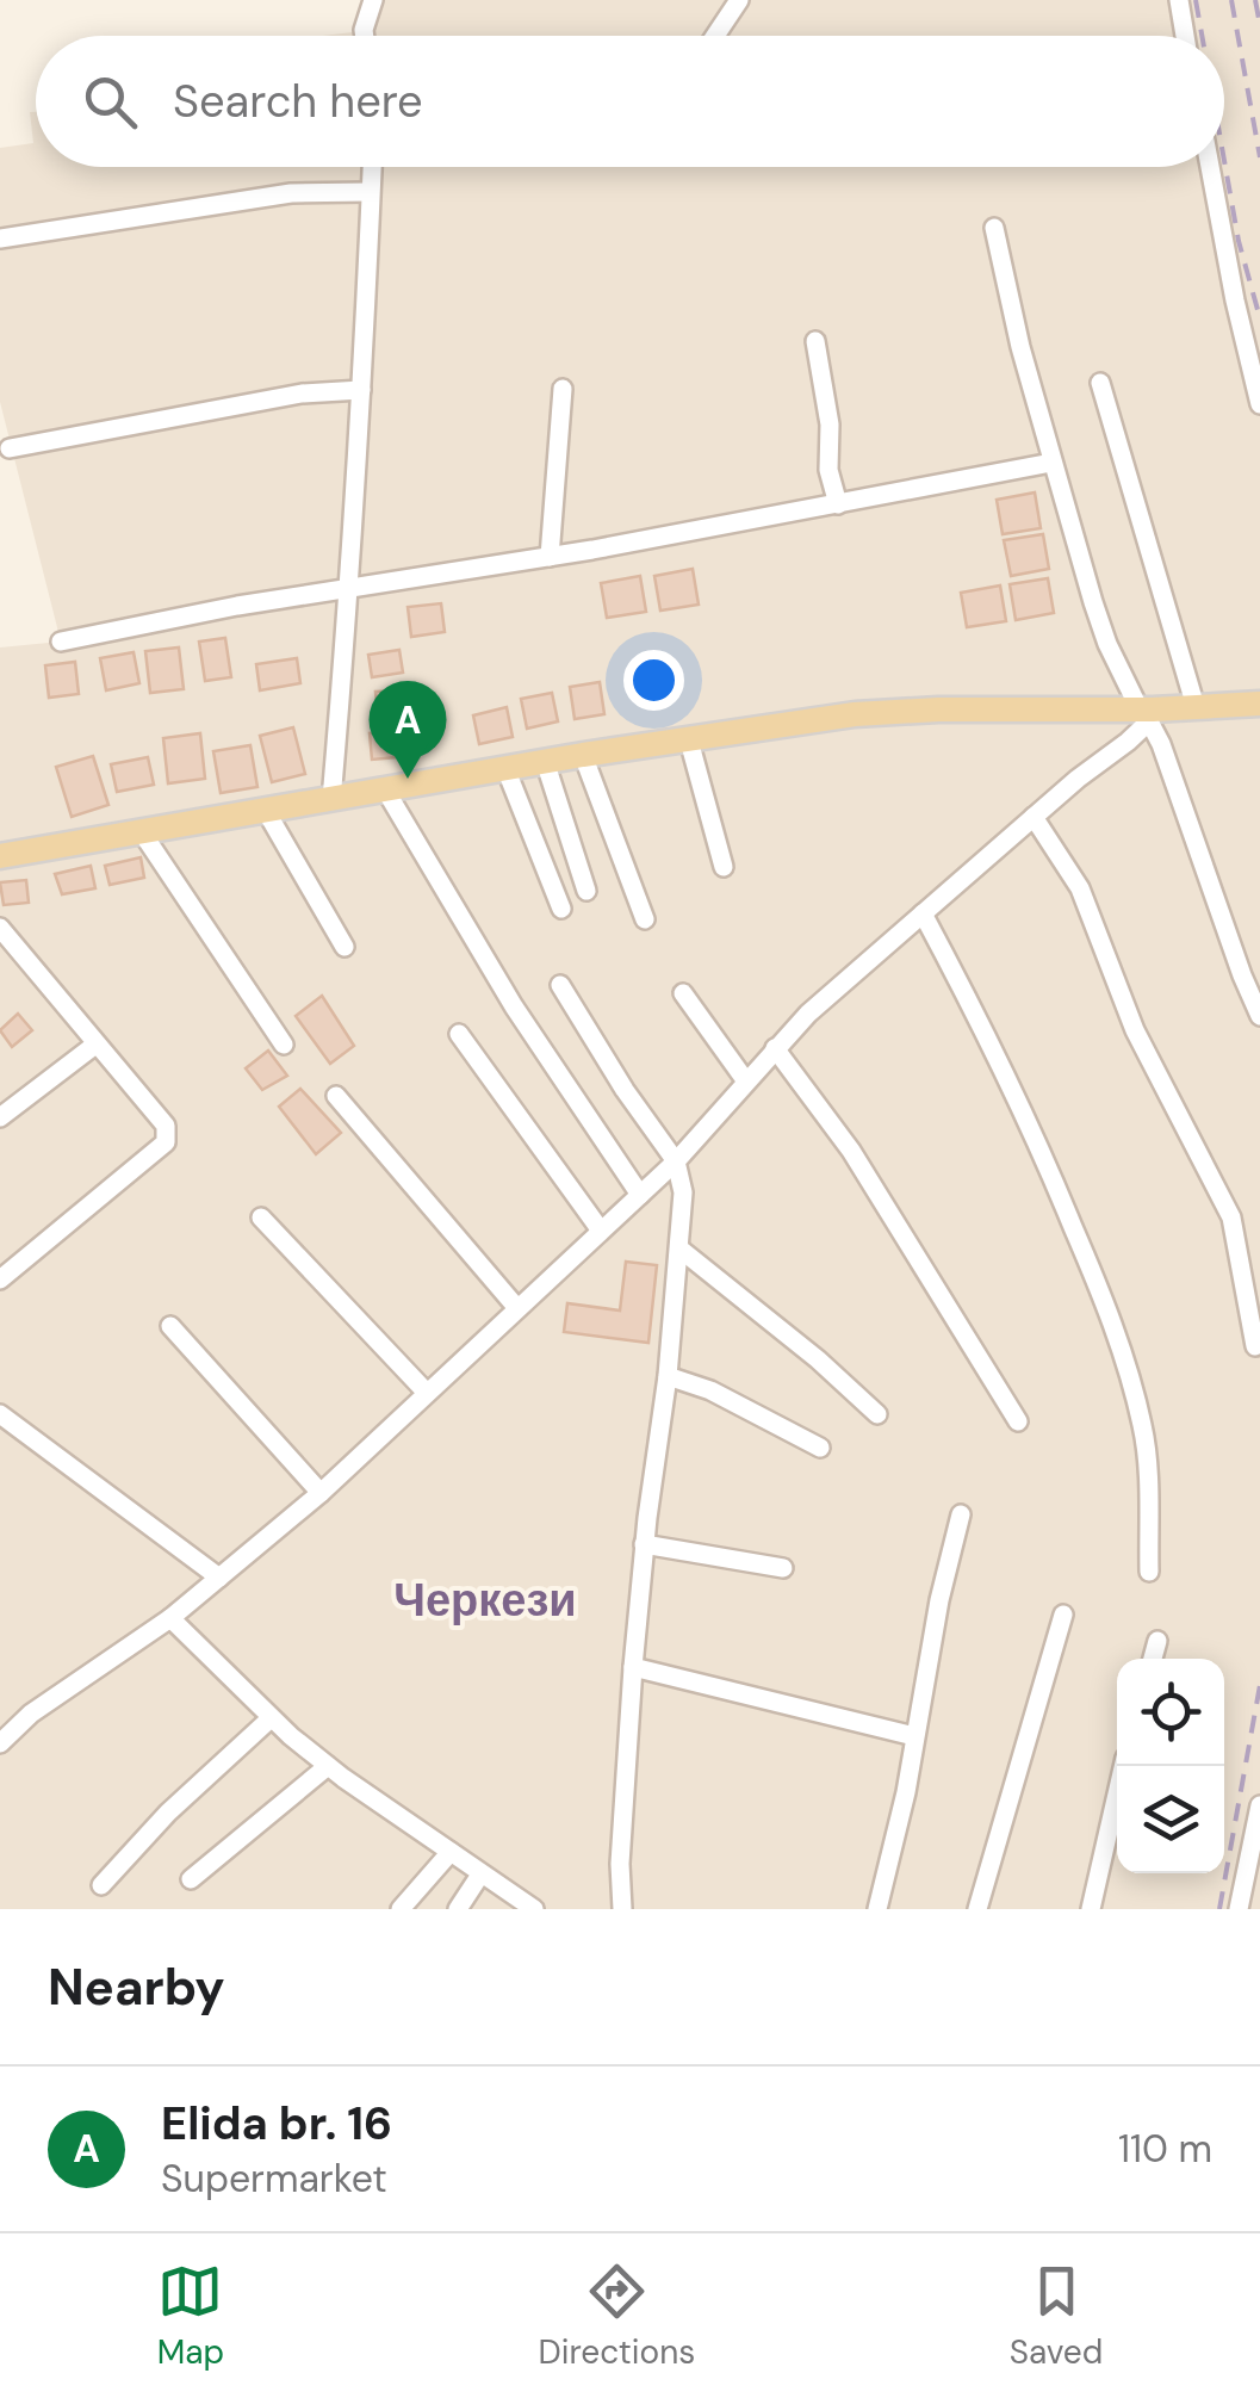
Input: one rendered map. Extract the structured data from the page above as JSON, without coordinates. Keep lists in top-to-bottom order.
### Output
{
  "districts": ["Черкези"],
  "page": {
    "search": "Search here",
    "pins": "A",
    "heading": "Nearby",
    "list": [
      {
        "mark": "A",
        "name": "Elida br. 16",
        "note": "Supermarket",
        "value": "110 m"
      }
    ],
    "nav": ["Map", "Directions", "Saved"]
  }
}
